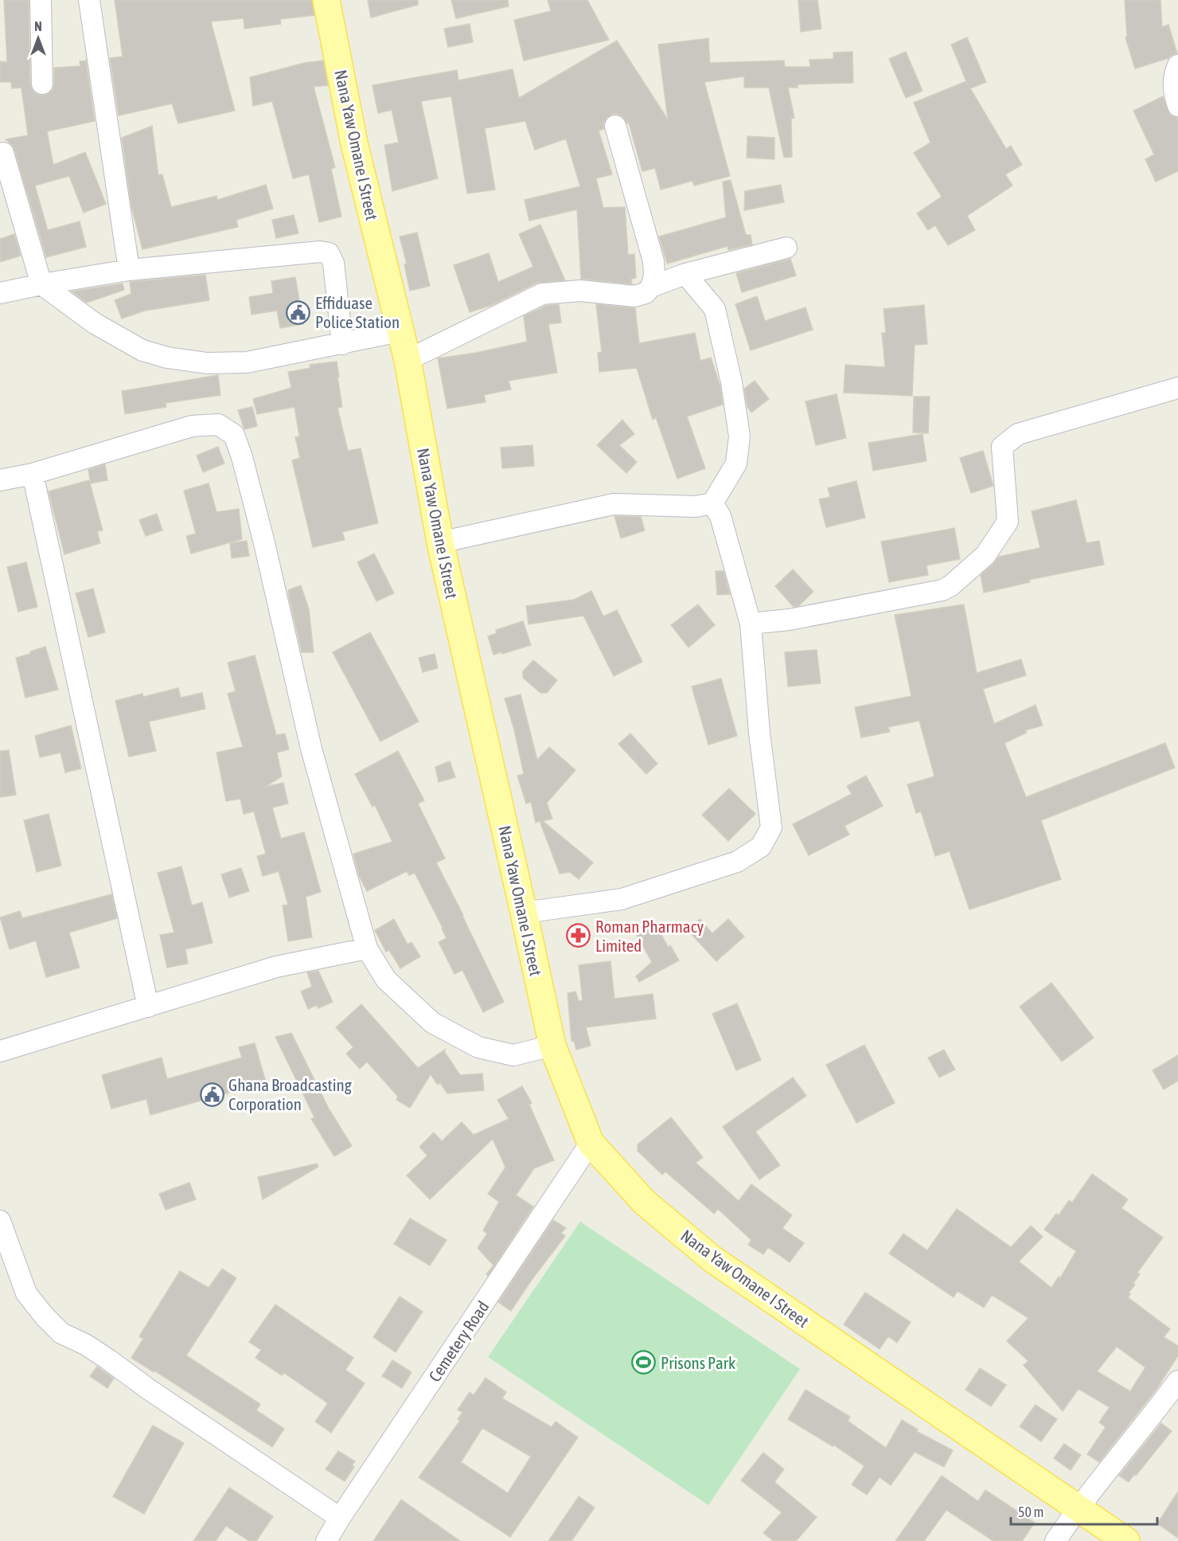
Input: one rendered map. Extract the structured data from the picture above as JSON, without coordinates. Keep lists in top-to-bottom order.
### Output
{
  "streets": {
    "main road": ["Nana Yaw Omane I Street"],
    "street": ["Cemetery Road"]
  },
  "crossings": [
    ["Nana Yaw Omane I Street", "Cemetery Road"]
  ],
  "places": {
    "public building": ["Effiduase Police Station", "Ghana Broadcasting Corporation"],
    "pharmacy": ["Roman Pharmacy Limited"],
    "sports": ["Prisons Park"]
  },
  "scale_bar": "50 m",
  "north": "top"
}
